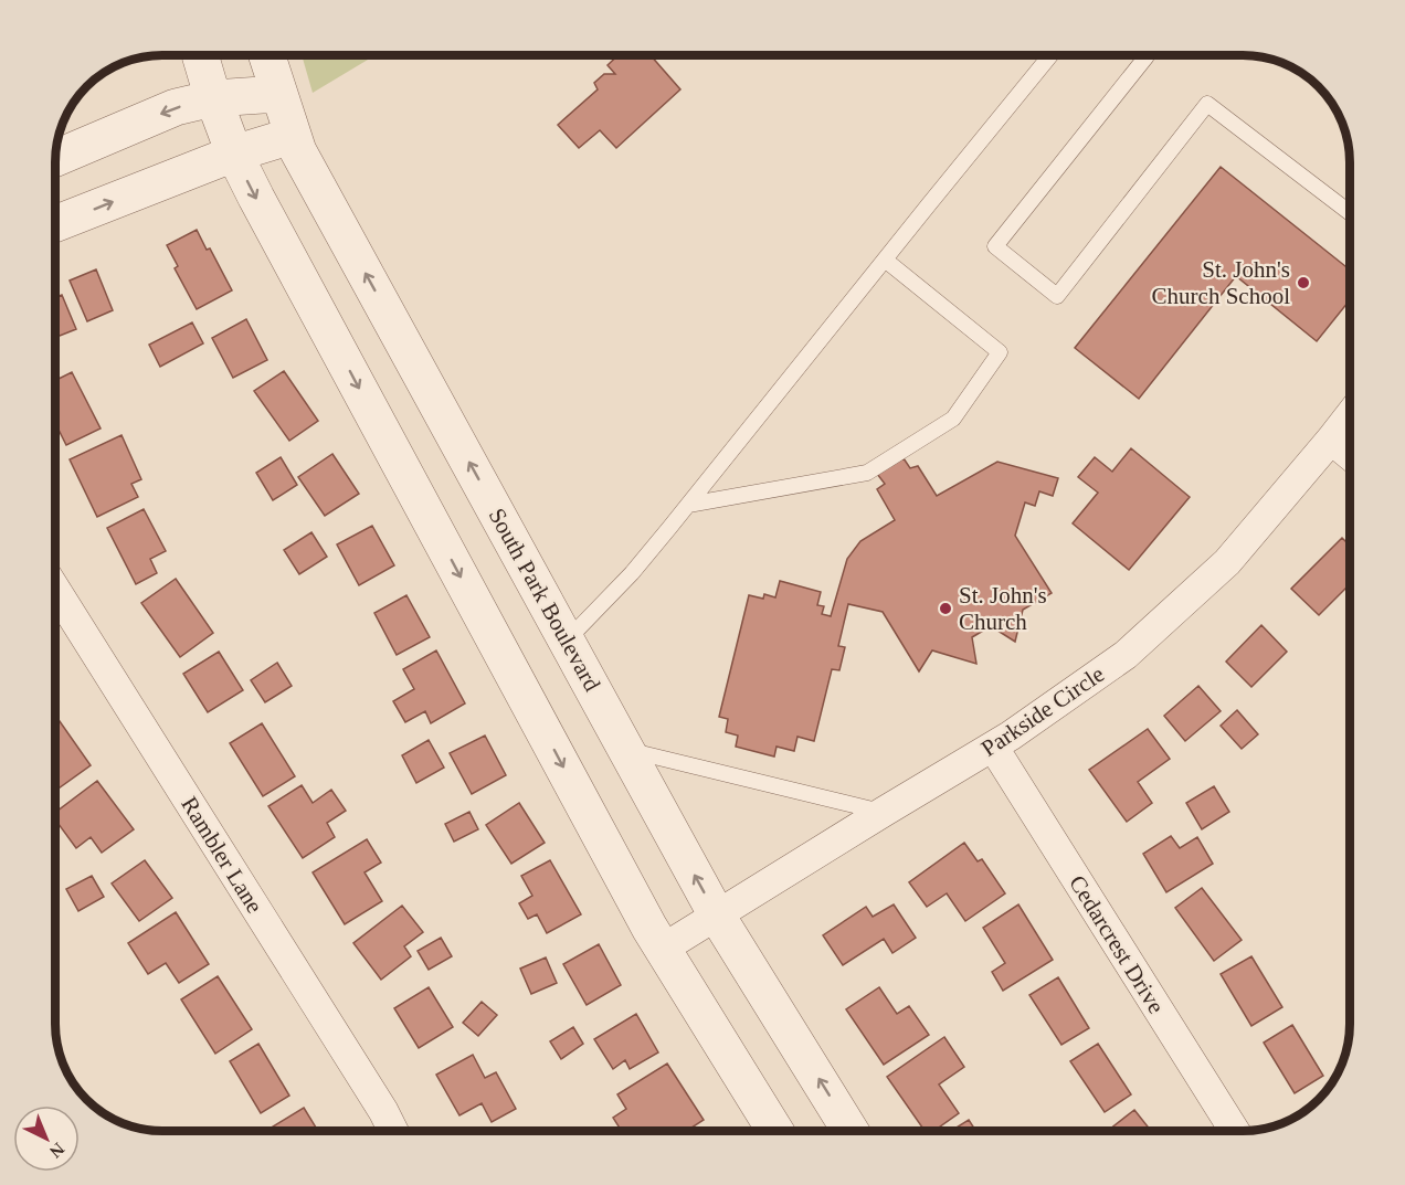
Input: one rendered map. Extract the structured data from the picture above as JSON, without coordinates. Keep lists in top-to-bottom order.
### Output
{
  "streets": {
    "street": [
      "South Park Boulevard",
      "Parkside Circle",
      "Rambler Lane",
      "Cedarcrest Drive"
    ]
  },
  "crossings": [
    ["South Park Boulevard", "Parkside Circle"],
    ["Parkside Circle", "Cedarcrest Drive"]
  ],
  "places": ["St. John's Church School", "St. John's Church"],
  "north": "bottom right"
}
